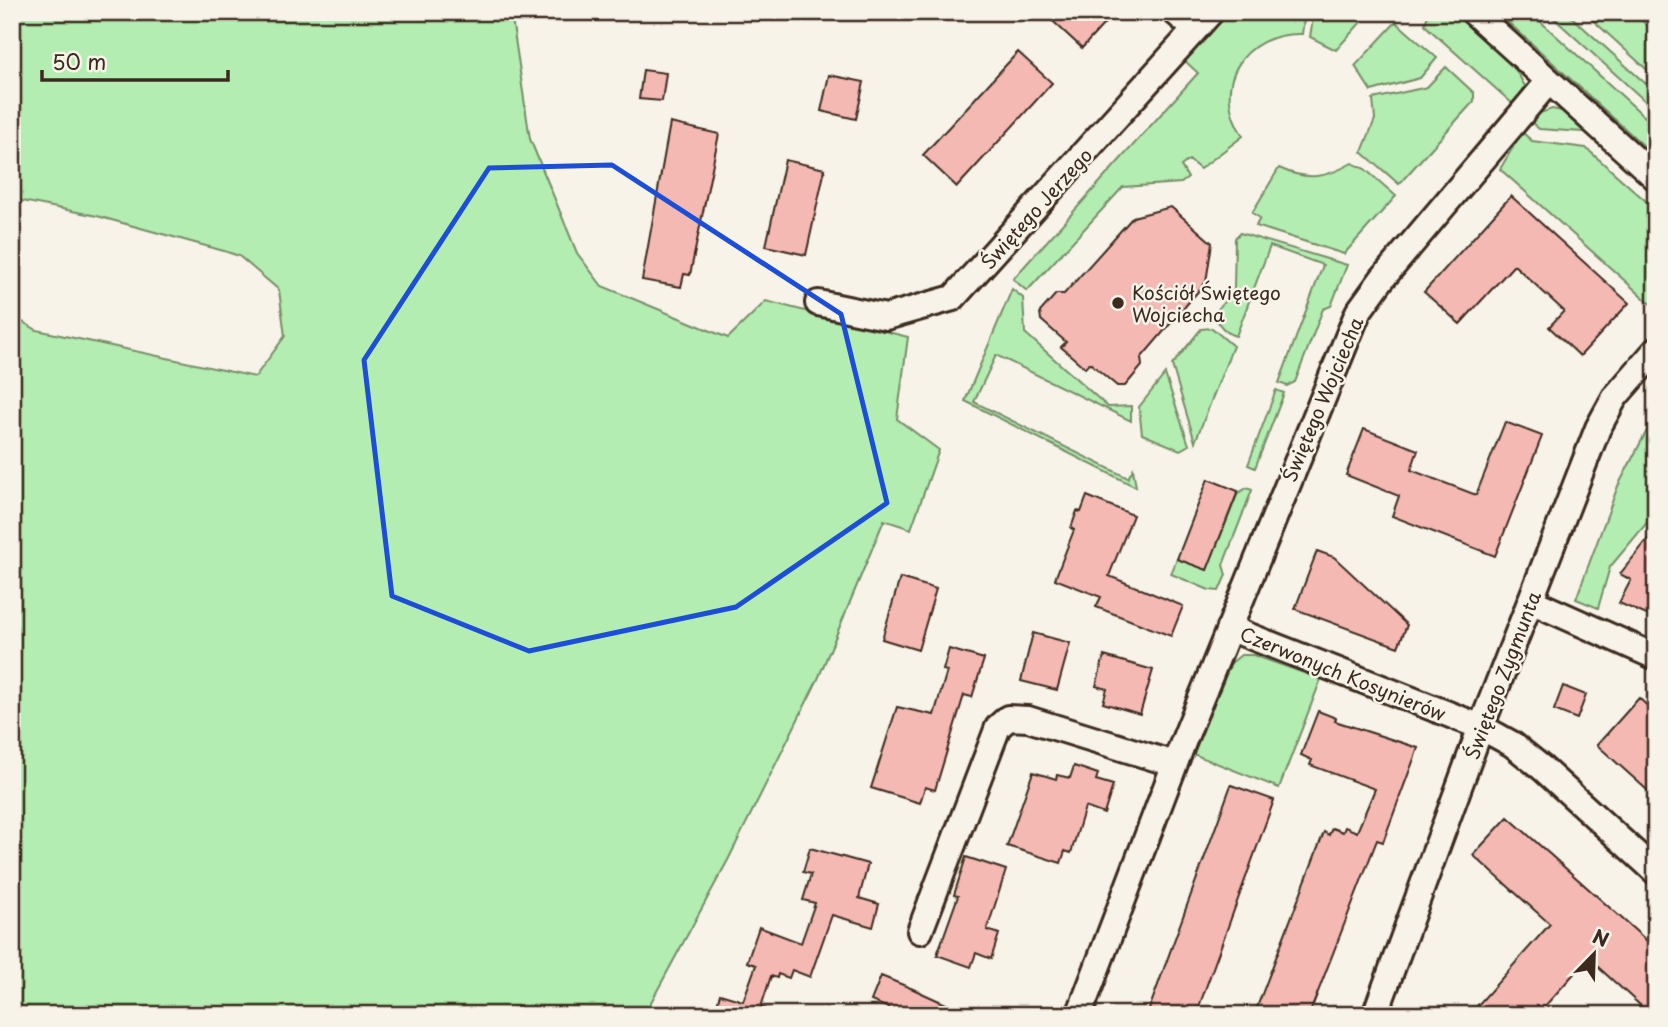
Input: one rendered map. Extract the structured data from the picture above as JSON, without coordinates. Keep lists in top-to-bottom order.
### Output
{
  "streets": {
    "street": [
      "Świętego Jerzego",
      "Świętego Wojciecha",
      "Czerwonych Kosynierów",
      "Świętego Zygmunta"
    ]
  },
  "crossings": [
    ["Świętego Wojciecha", "Czerwonych Kosynierów"],
    ["Czerwonych Kosynierów", "Świętego Zygmunta"]
  ],
  "places": ["Kościół Świętego Wojciecha"],
  "scale_bar": "50 m",
  "north": "top right"
}
